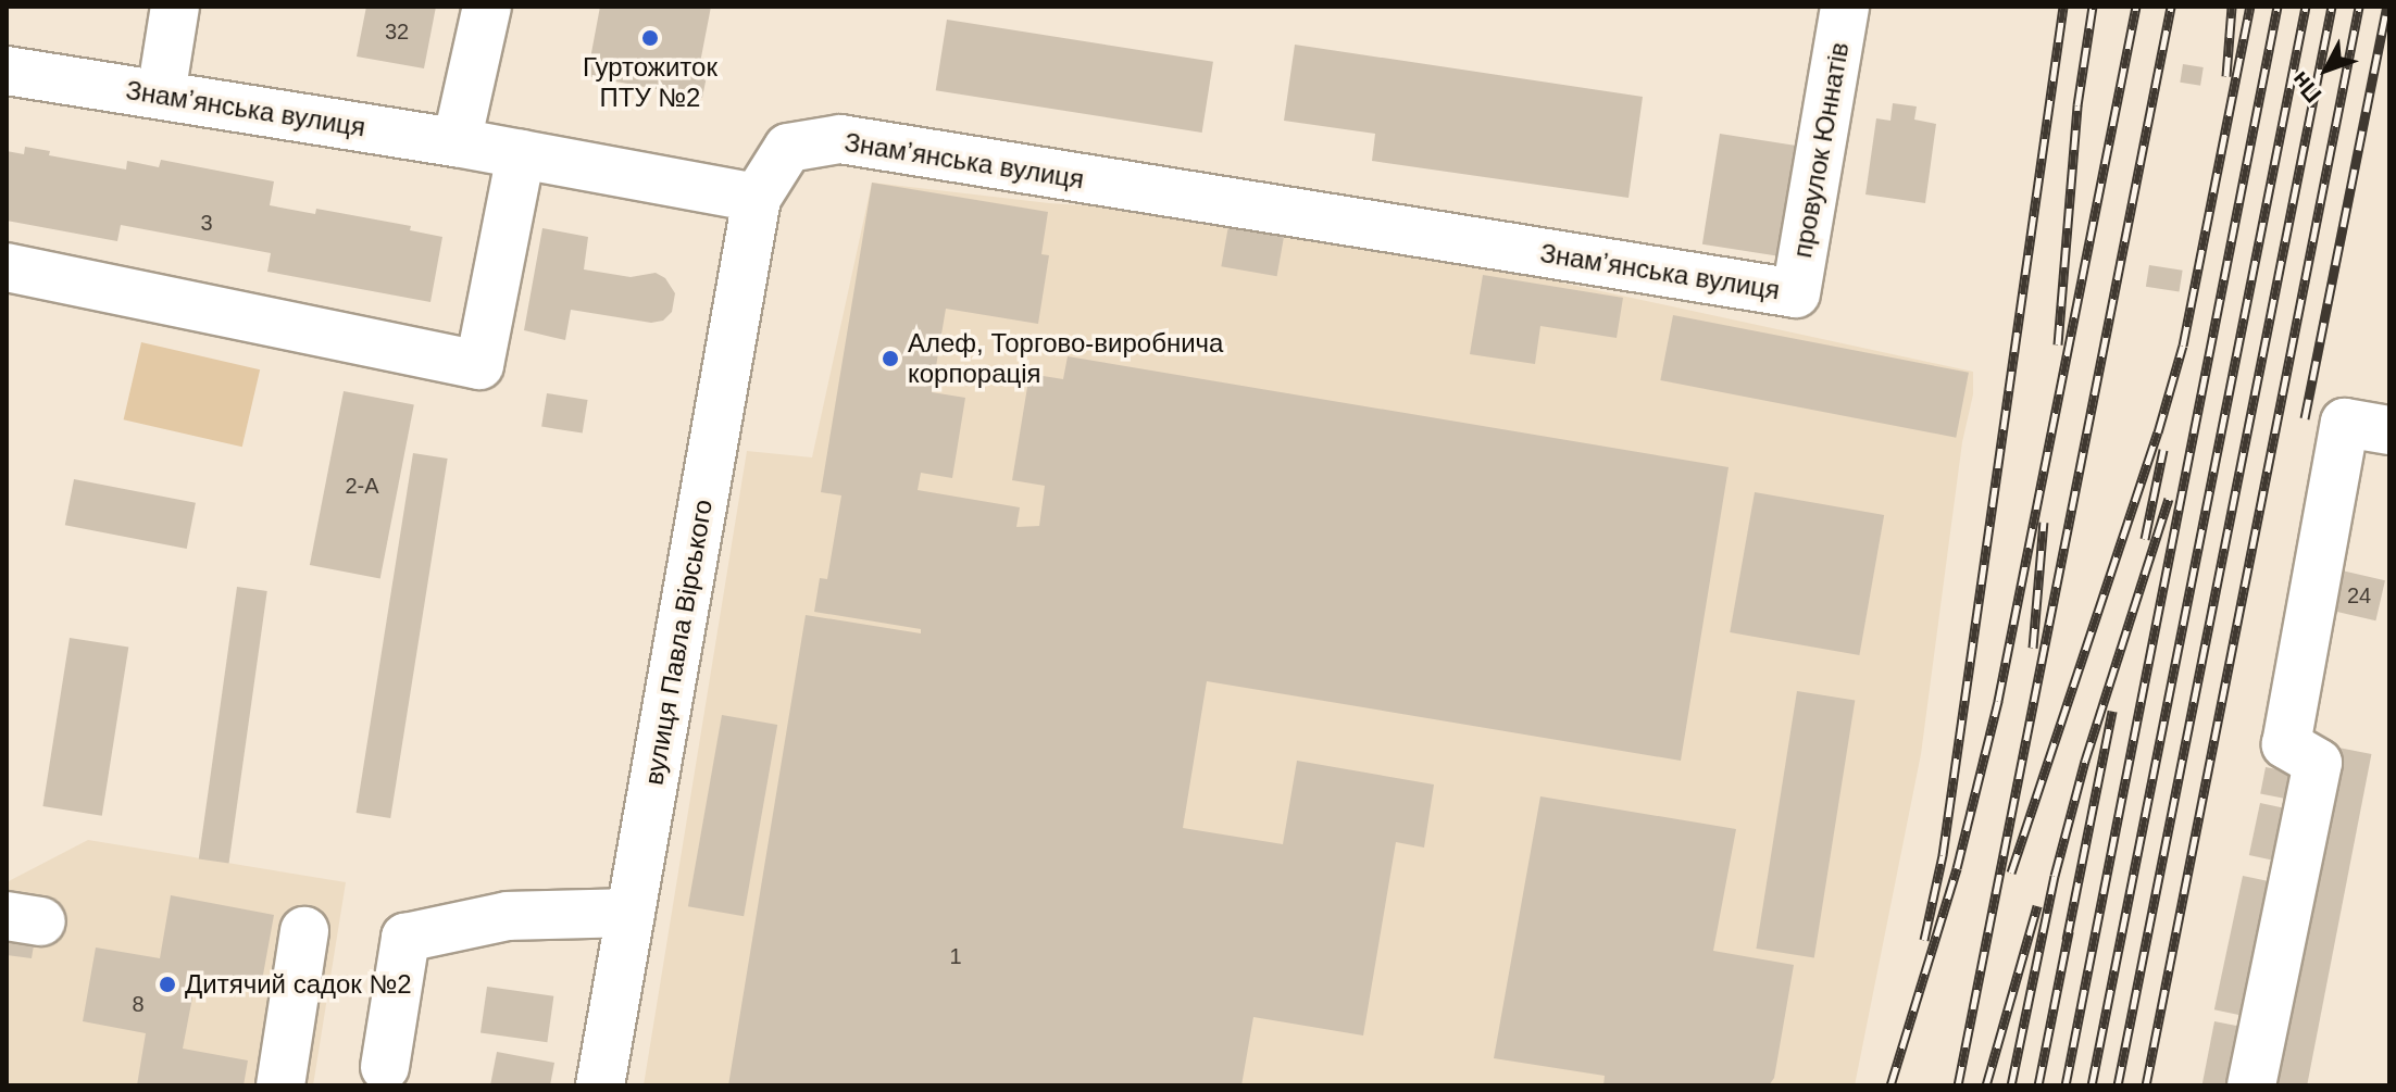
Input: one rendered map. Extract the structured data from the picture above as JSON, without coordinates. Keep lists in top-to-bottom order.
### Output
{
  "streets": {
    "street": ["Знамʼянська вулиця", "провулок Юннатів", "вулиця Павла Вірського"]
  },
  "crossings": [
    ["Знамʼянська вулиця", "провулок Юннатів"],
    ["Знамʼянська вулиця", "вулиця Павла Вірського"]
  ],
  "places": ["Гуртожиток ПТУ №2", "Алеф, Торгово-виробнича корпорація", "Дитячий садок №2"],
  "house_numbers": [
    "32",
    "3",
    "2-А",
    "24",
    "1",
    "8"
  ],
  "north": "bottom left"
}
